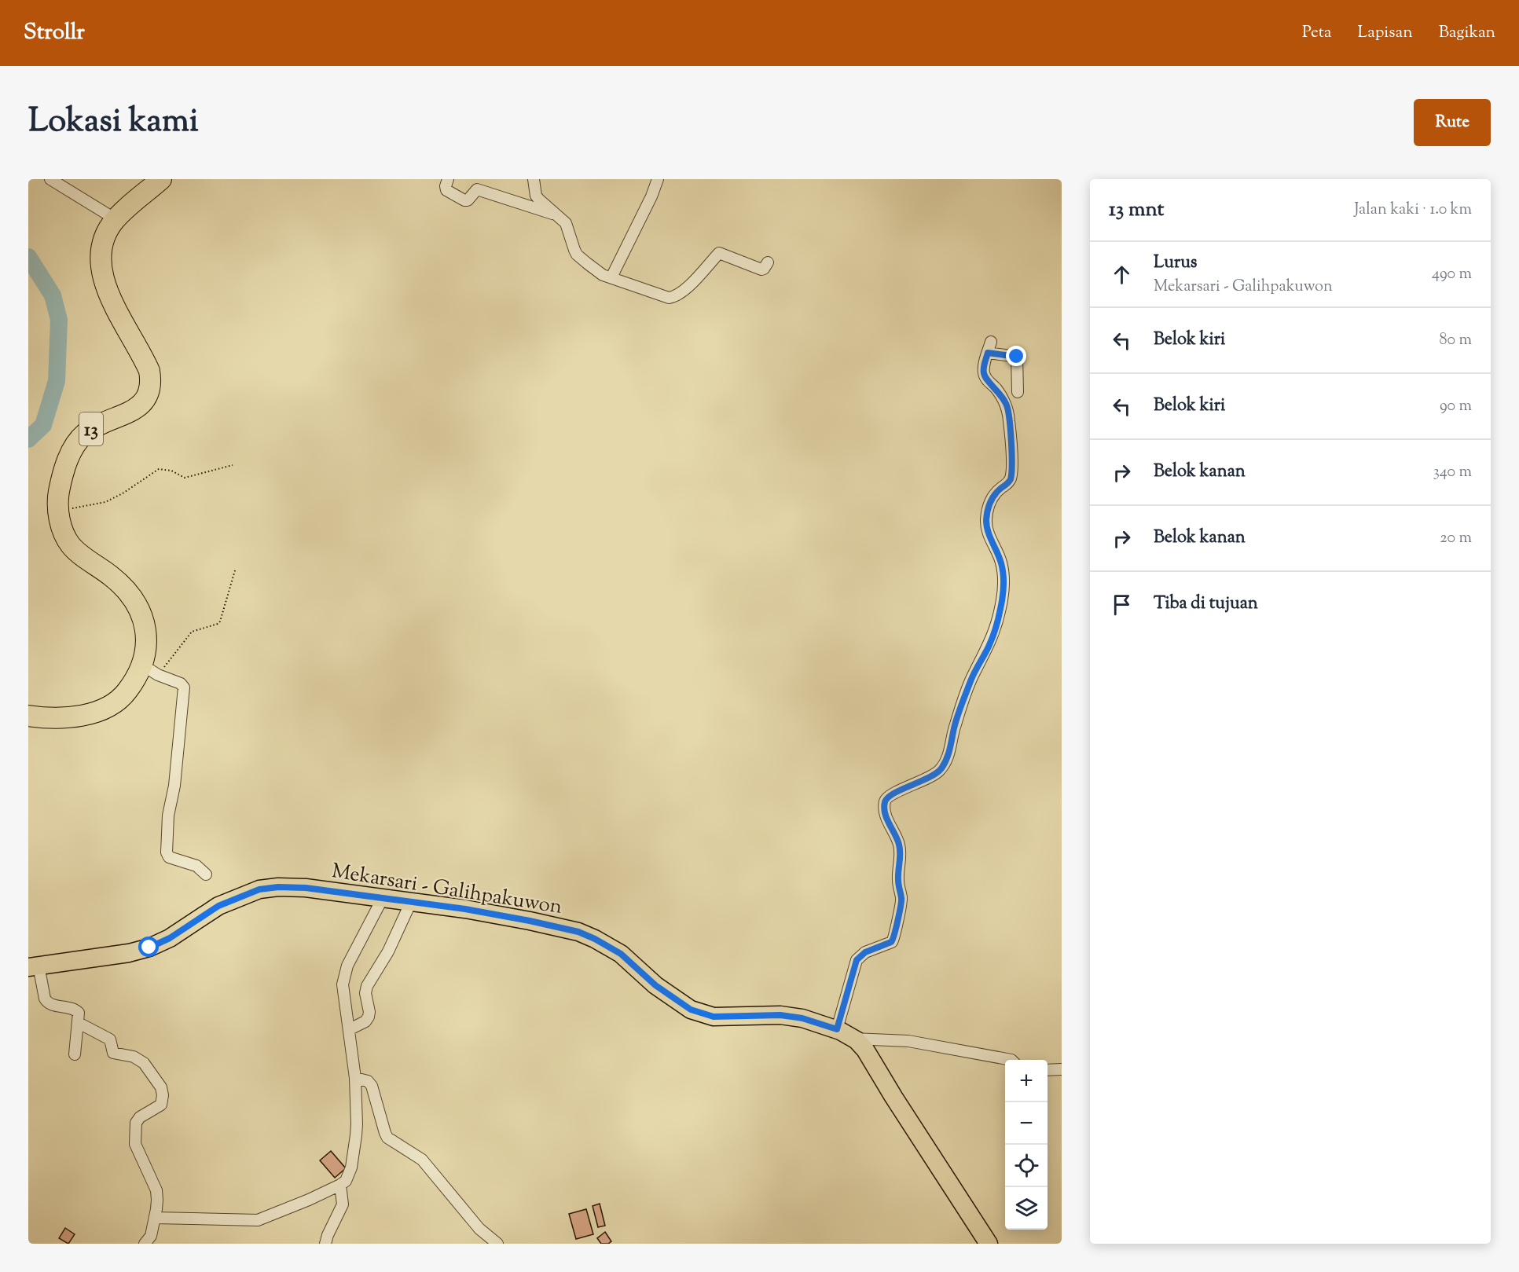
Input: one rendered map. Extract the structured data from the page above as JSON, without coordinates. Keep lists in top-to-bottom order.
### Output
{
  "streets": {
    "highway": ["13"],
    "main road": ["Mekarsari - Galihpakuwon"]
  },
  "page": {
    "header": "Strollr",
    "nav": ["Peta", "Lapisan", "Bagikan"],
    "title": "Lokasi kami",
    "buttons": "Rute",
    "heading": ["13 mnt", "Jalan kaki · 1.0 km"],
    "list": [
      ["Lurus", "Mekarsari - Galihpakuwon", "490 m"],
      ["Belok kiri", "80 m"],
      ["Belok kiri", "90 m"],
      ["Belok kanan", "340 m"],
      ["Belok kanan", "20 m"],
      "Tiba di tujuan"
    ],
    "map_buttons": ["+", "−"]
  }
}
